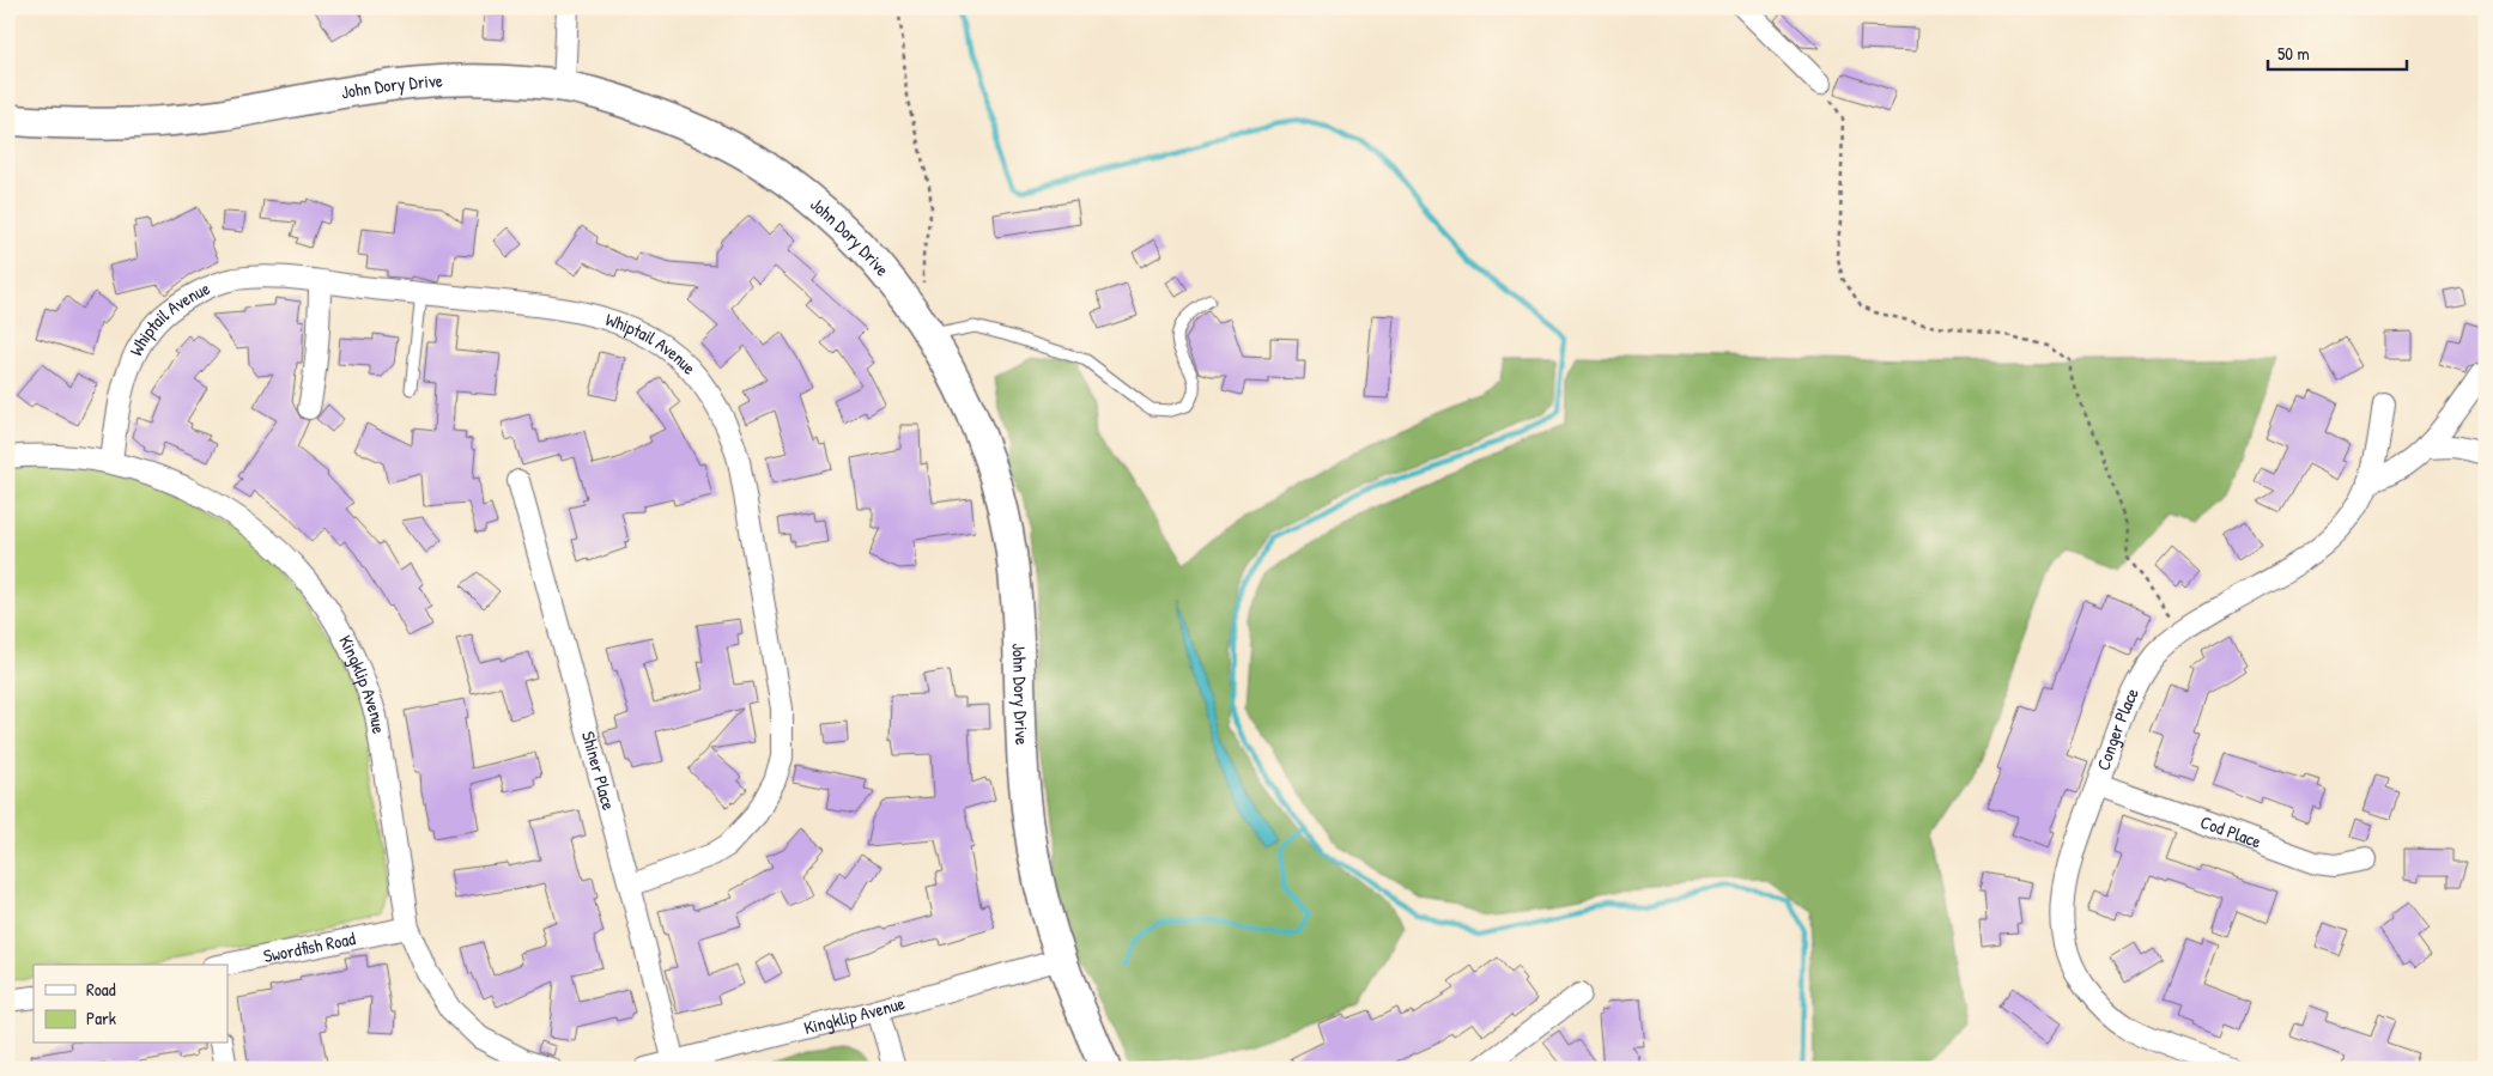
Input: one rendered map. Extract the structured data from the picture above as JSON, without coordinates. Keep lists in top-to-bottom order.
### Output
{
  "streets": {
    "street": [
      "John Dory Drive",
      "Whiptail Avenue",
      "Kingklip Avenue",
      "Conger Place",
      "Shiner Place",
      "Cod Place",
      "Swordfish Road"
    ]
  },
  "crossings": [
    ["John Dory Drive", "Kingklip Avenue"],
    ["Whiptail Avenue", "Kingklip Avenue"],
    ["Whiptail Avenue", "Shiner Place"],
    ["Kingklip Avenue", "Shiner Place"],
    ["Kingklip Avenue", "Swordfish Road"],
    ["Conger Place", "Cod Place"]
  ],
  "legend": ["Road", "Park"],
  "scale_bar": "50 m"
}
